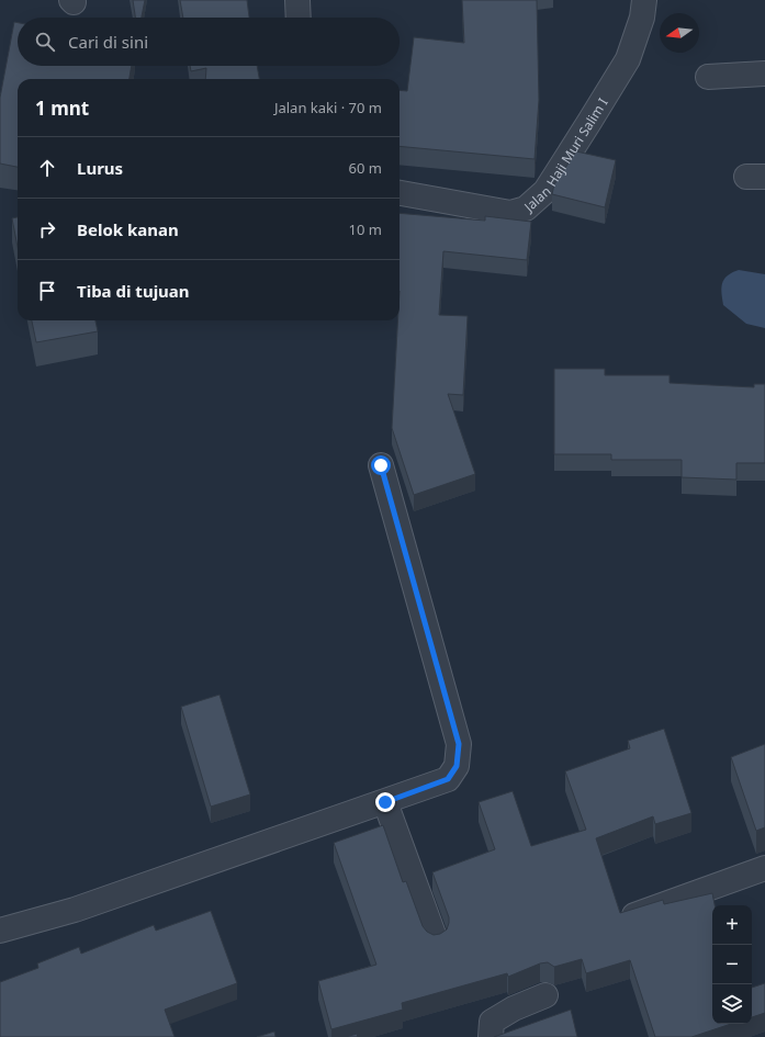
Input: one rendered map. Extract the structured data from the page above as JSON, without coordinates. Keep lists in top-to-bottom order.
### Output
{
  "streets": {
    "street": ["Jalan Haji Muri Salim I"]
  },
  "north": "left",
  "page": {
    "search": "Cari di sini",
    "heading": ["1 mnt", "Jalan kaki · 70 m"],
    "list": [
      ["Lurus", "60 m"],
      ["Belok kanan", "10 m"],
      "Tiba di tujuan"
    ],
    "map_buttons": ["+", "−"]
  }
}
